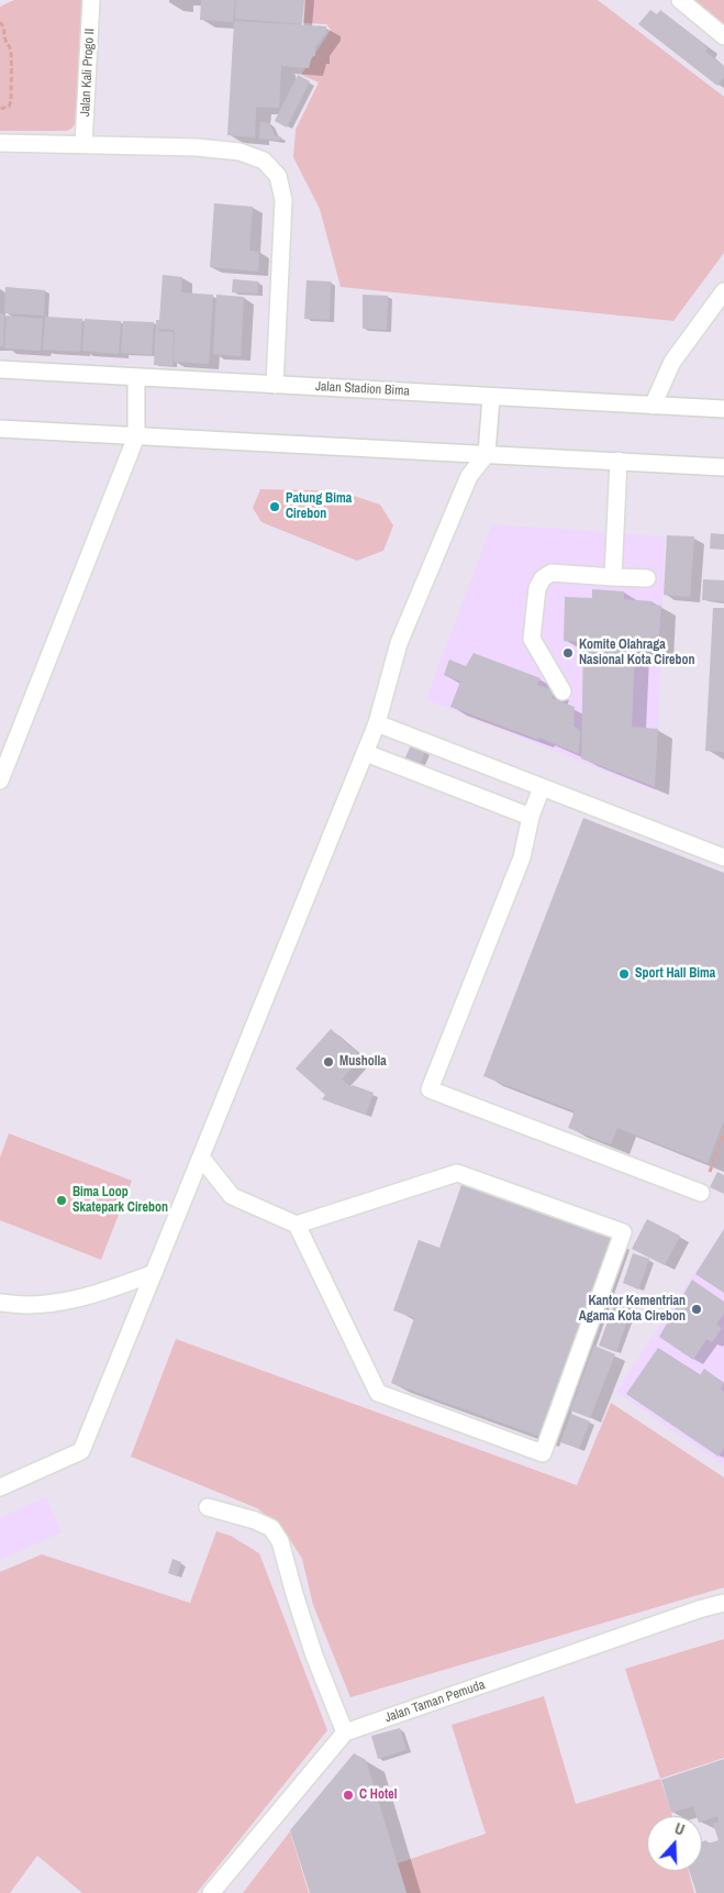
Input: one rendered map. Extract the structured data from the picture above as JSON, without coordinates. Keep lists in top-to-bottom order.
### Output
{
  "streets": {
    "street": ["Jalan Kali Progo II", "Jalan Stadion Bima", "Jalan Taman Pemuda"]
  },
  "places": [
    "Patung Bima Cirebon",
    "Komite Olahraga Nasional Kota Cirebon",
    "Sport Hall Bima",
    "Musholla",
    "Bima Loop Skatepark Cirebon",
    "Kantor Kementrian Agama Kota Cirebon",
    "C Hotel"
  ],
  "north": "top"
}
